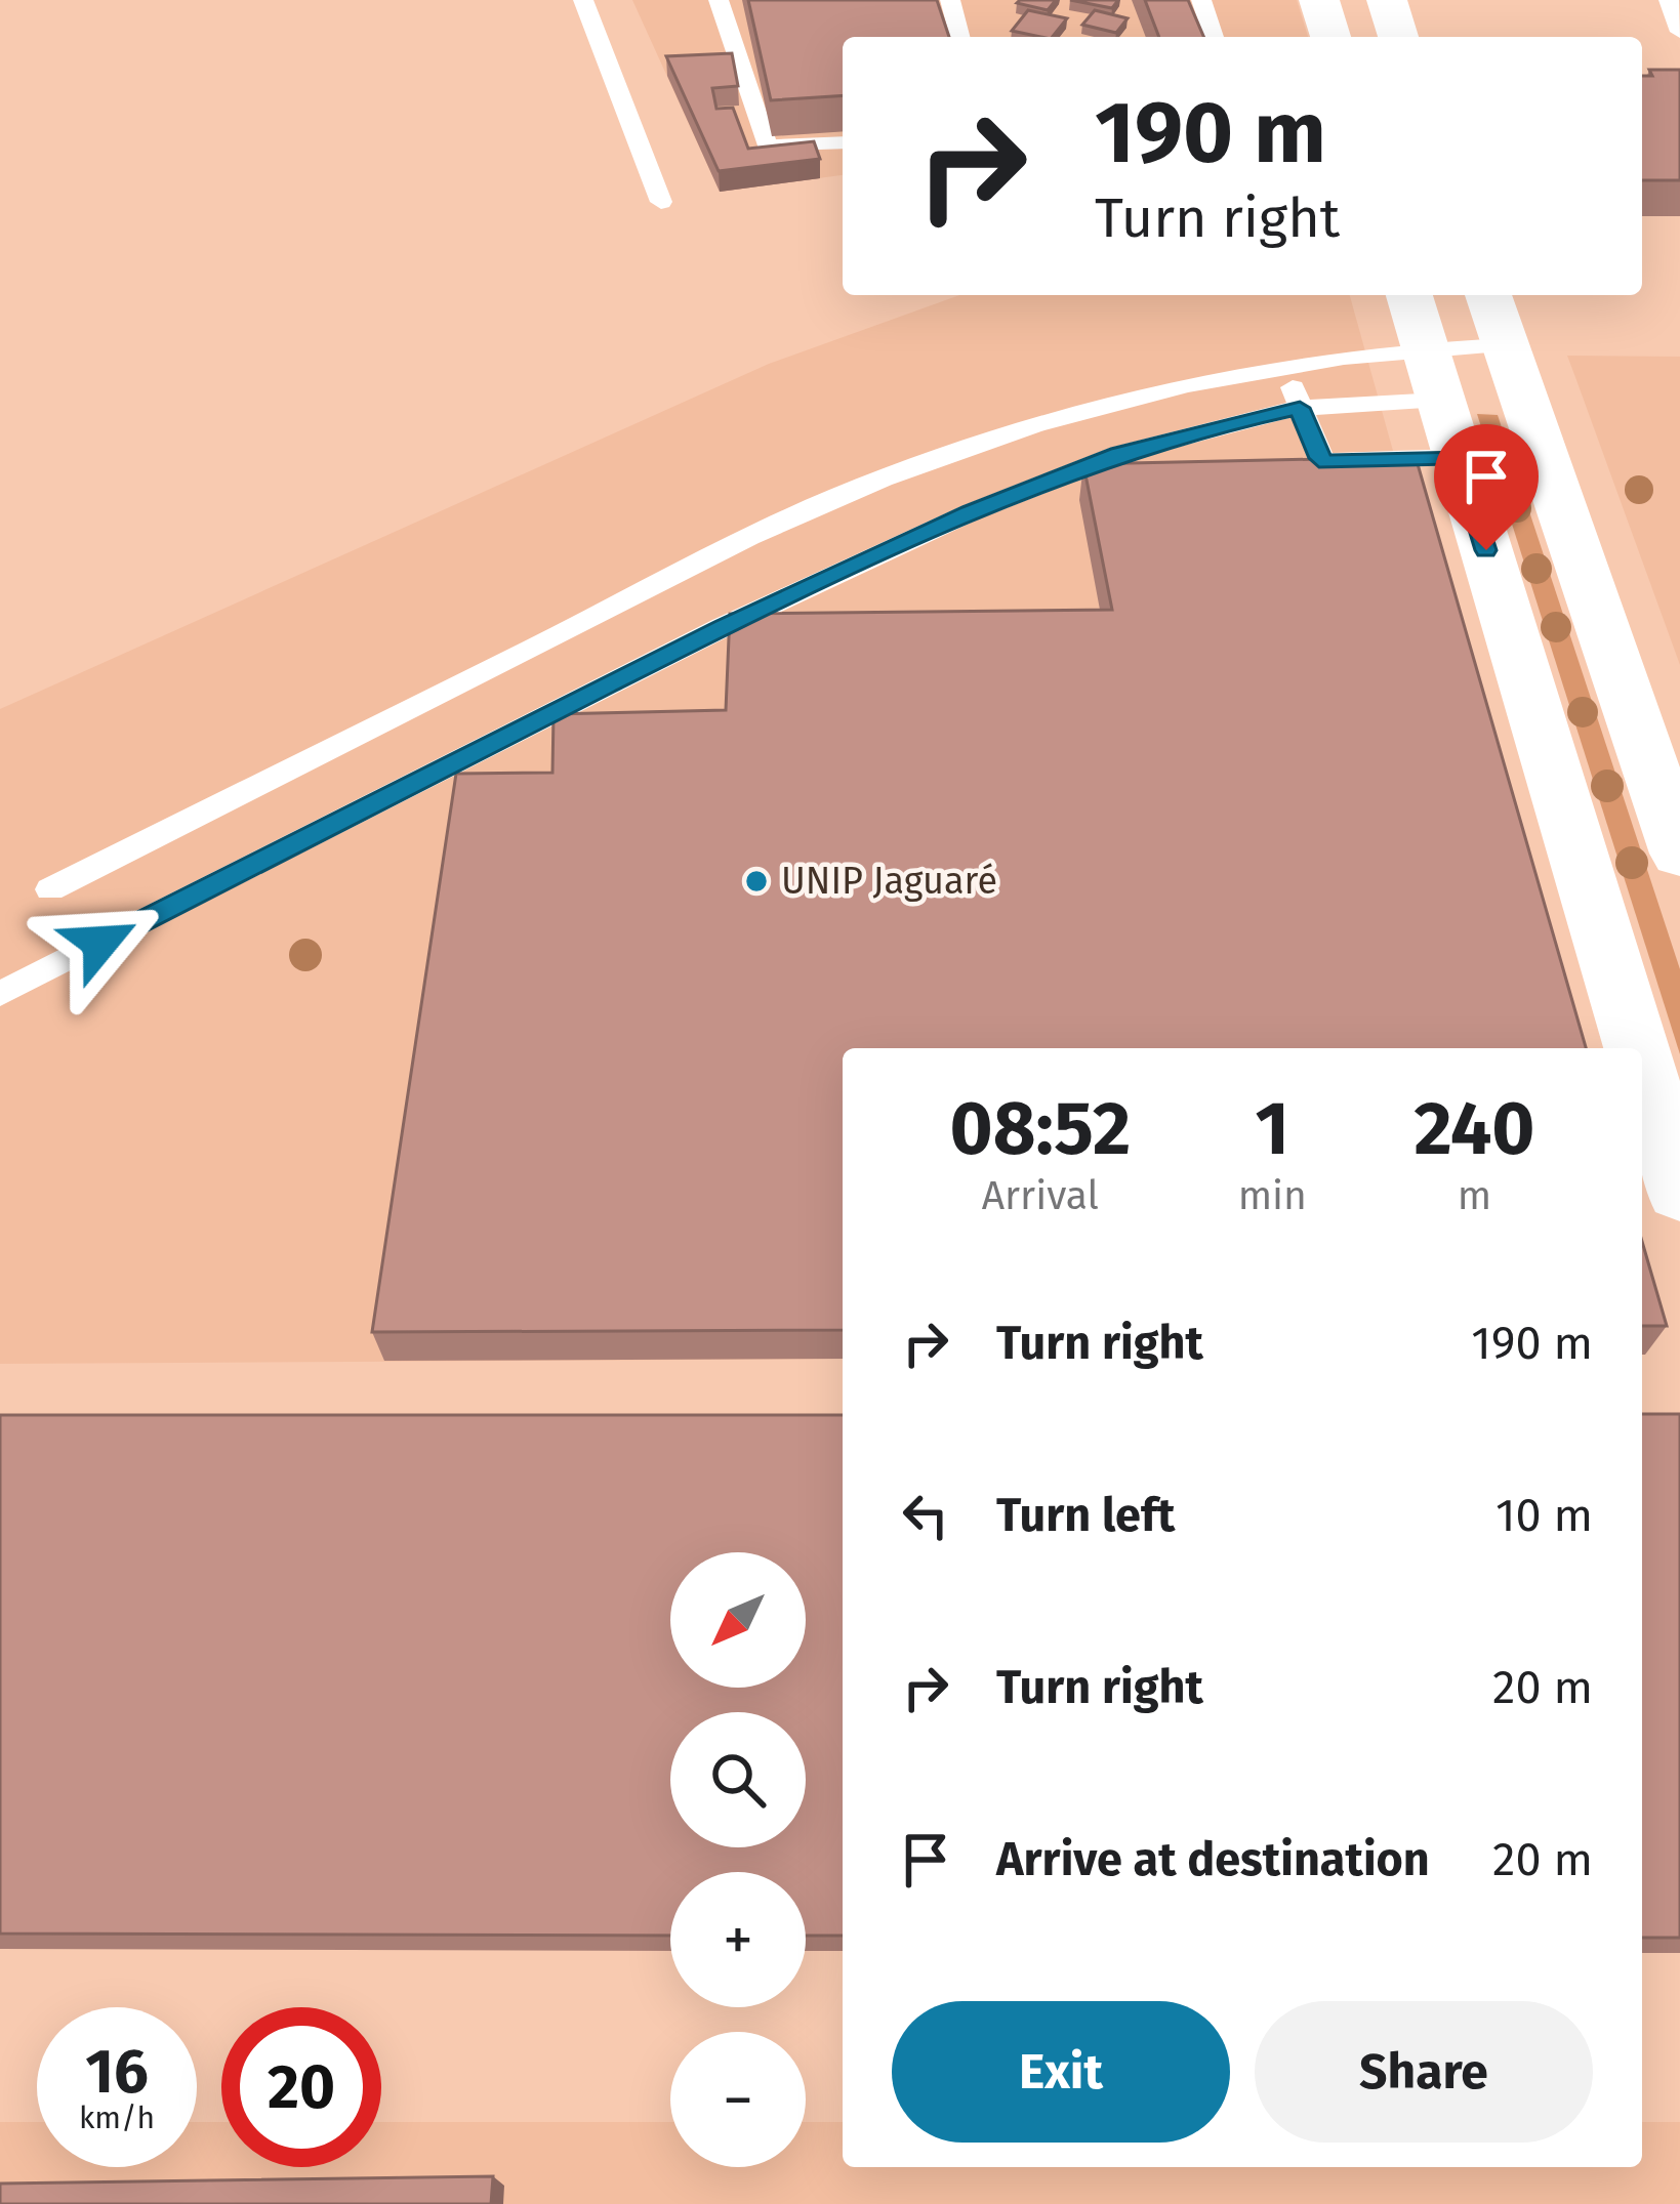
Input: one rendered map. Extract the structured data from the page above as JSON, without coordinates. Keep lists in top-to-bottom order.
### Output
{
  "places": ["UNIP Jaguaré"],
  "north": "bottom left",
  "page": {
    "turn": ["190 m", "Turn right"],
    "eta": [
      "08:52",
      "Arrival",
      "1",
      "min",
      "240",
      "m"
    ],
    "list": [
      {
        "name": "Turn right",
        "value": "190 m"
      },
      {
        "name": "Turn left",
        "value": "10 m"
      },
      {
        "name": "Turn right",
        "value": "20 m"
      },
      {
        "name": "Arrive at destination",
        "value": "20 m"
      }
    ],
    "map_buttons": ["+", "−"],
    "buttons": ["Exit", "Share"],
    "speed": "16 km/h",
    "limit": "20"
  }
}
